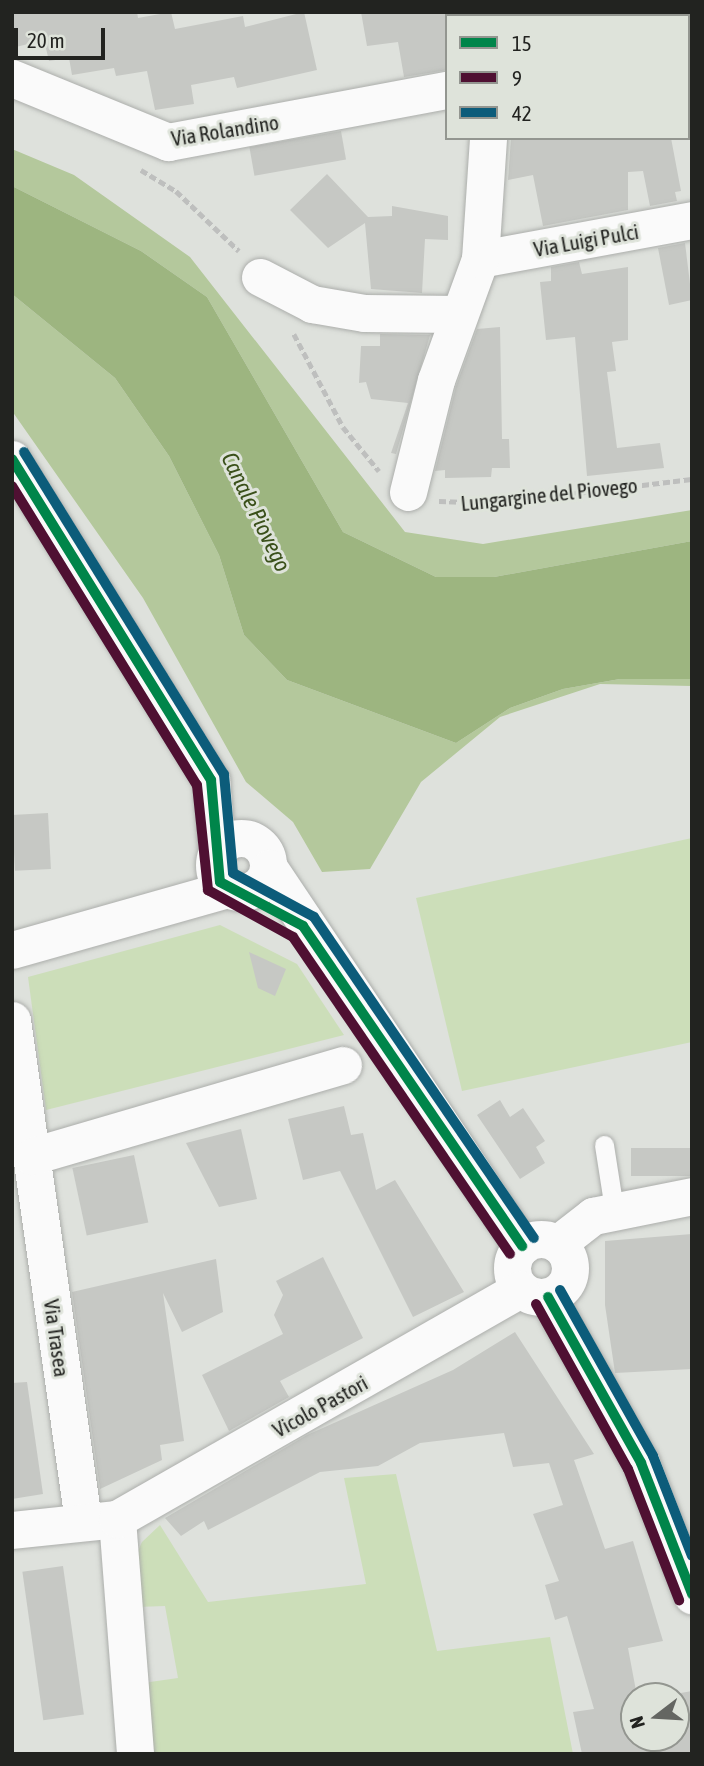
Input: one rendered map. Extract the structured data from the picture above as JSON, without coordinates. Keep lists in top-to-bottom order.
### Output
{
  "streets": {
    "street": [
      "Via Rolandino",
      "Via Luigi Pulci",
      "Via Trasea",
      "Vicolo Pastori"
    ],
    "path": ["Lungargine del Piovego"]
  },
  "crossings": [
    ["Via Trasea", "Vicolo Pastori"]
  ],
  "water": ["Canale Piovego"],
  "lines": ["transit line 42", "transit line 15", "transit line 9"],
  "legend": ["15", "9", "42"],
  "scale_bar": "20 m",
  "north": "left"
}
